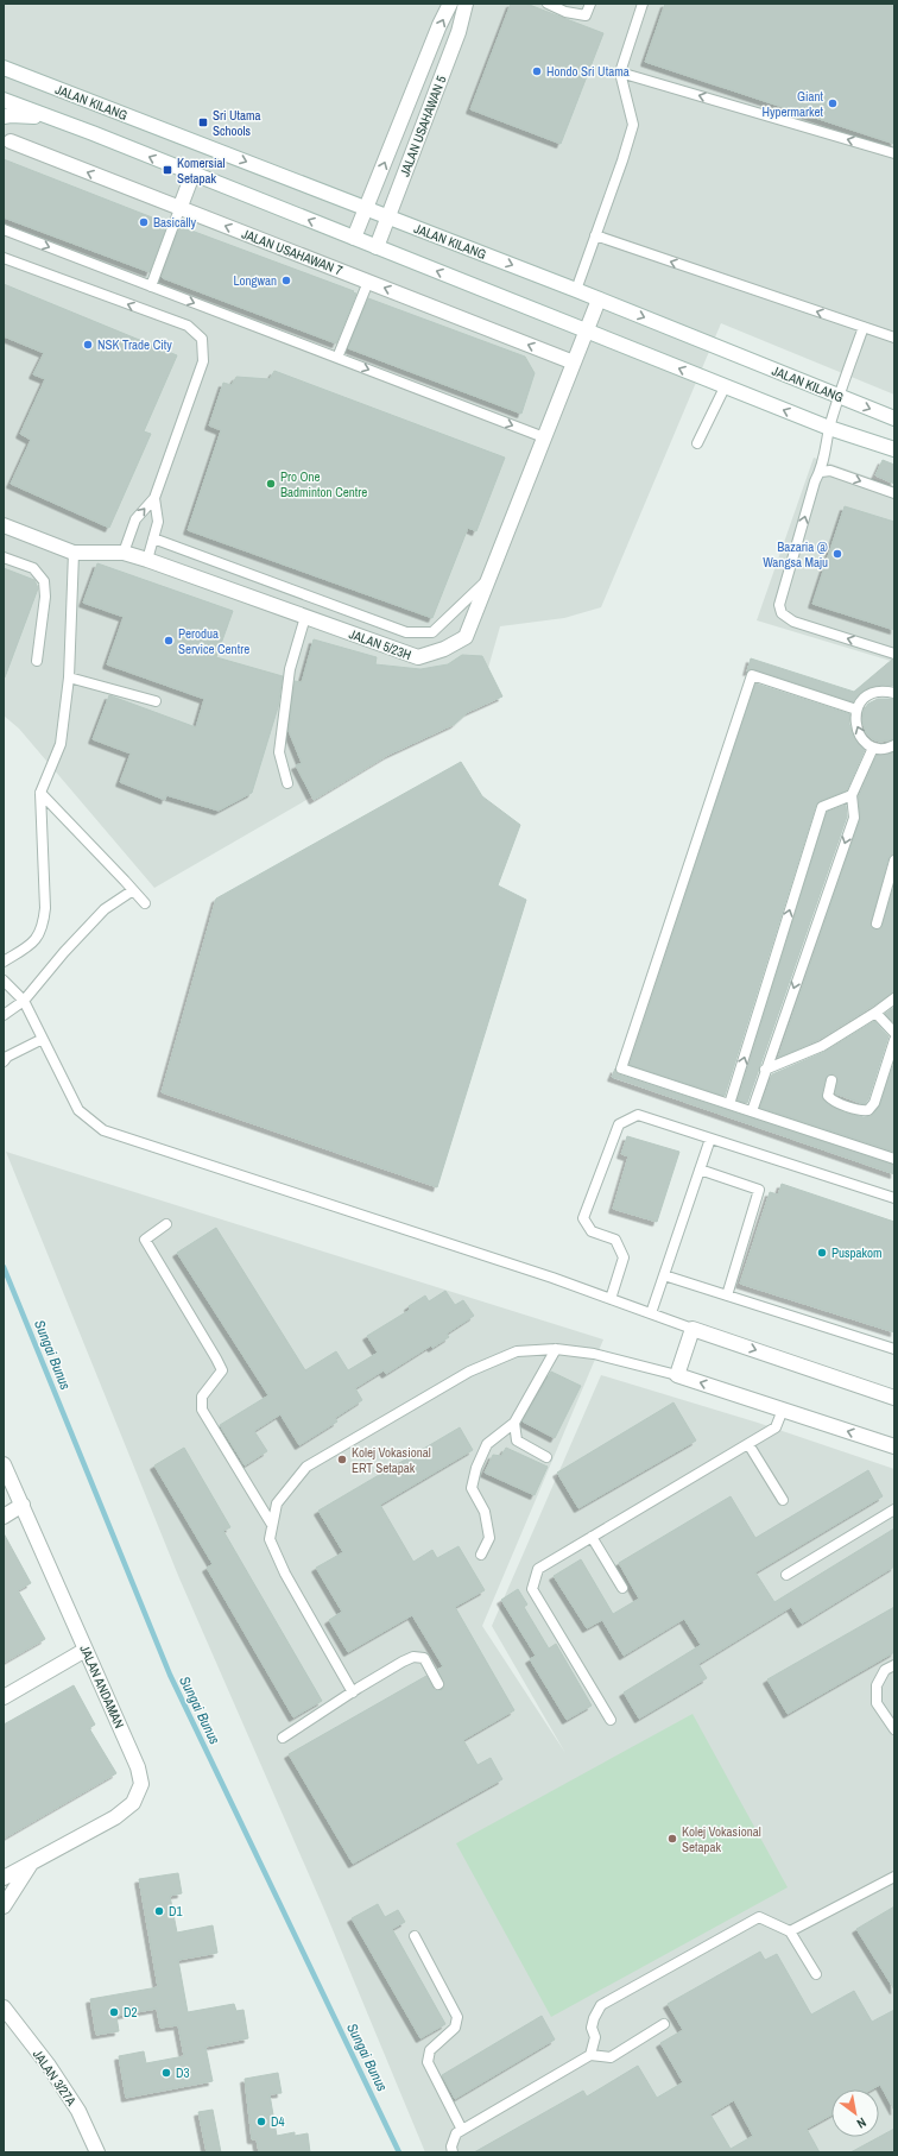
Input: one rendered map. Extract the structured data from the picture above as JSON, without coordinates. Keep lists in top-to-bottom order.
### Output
{
  "streets": {
    "street": [
      "JALAN KILANG",
      "JALAN USAHAWAN 5",
      "JALAN USAHAWAN 7",
      "JALAN 5/23H",
      "JALAN ANDAMAN",
      "JALAN 3/27A"
    ]
  },
  "crossings": [
    ["JALAN KILANG", "JALAN USAHAWAN 5"],
    ["JALAN KILANG", "JALAN 5/23H"],
    ["JALAN USAHAWAN 7", "JALAN 5/23H"]
  ],
  "water": ["Sungai Bunus"],
  "places": {
    "other": [
      "Hondo Sri Utama",
      "Giant Hypermarket",
      "Basically",
      "Longwan",
      "NSK Trade City",
      "Pro One Badminton Centre",
      "Bazaria @ Wangsa Maju",
      "Perodua Service Centre",
      "Puspakom",
      "Kolej Vokasional ERT Setapak",
      "Kolej Vokasional Setapak",
      "D1",
      "D2",
      "D3",
      "D4"
    ],
    "transit": ["Sri Utama Schools", "Komersial Setapak"]
  },
  "north": "bottom right"
}
